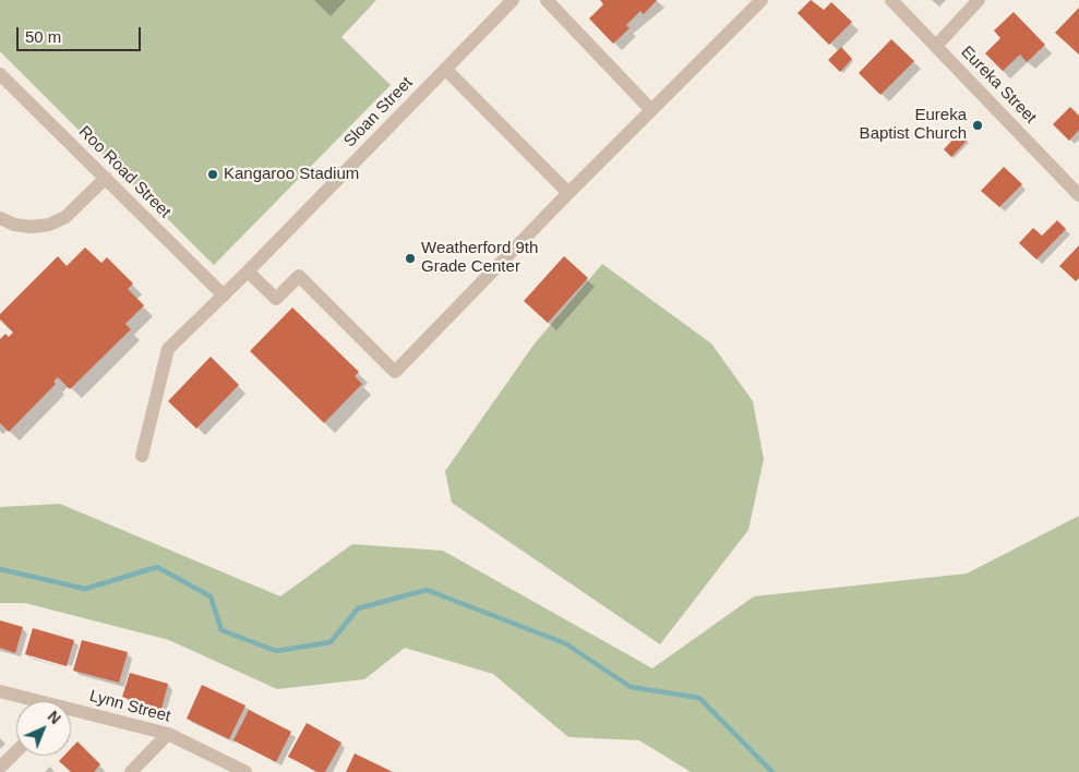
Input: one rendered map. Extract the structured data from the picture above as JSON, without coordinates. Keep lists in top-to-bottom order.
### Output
{
  "streets": {
    "street": [
      "Eureka Street",
      "Sloan Street",
      "Roo Road Street",
      "Lynn Street"
    ]
  },
  "crossings": [
    ["Sloan Street", "Roo Road Street"]
  ],
  "places": ["Eureka Baptist Church", "Kangaroo Stadium", "Weatherford 9th Grade Center"],
  "scale_bar": "50 m",
  "north": "top right"
}
